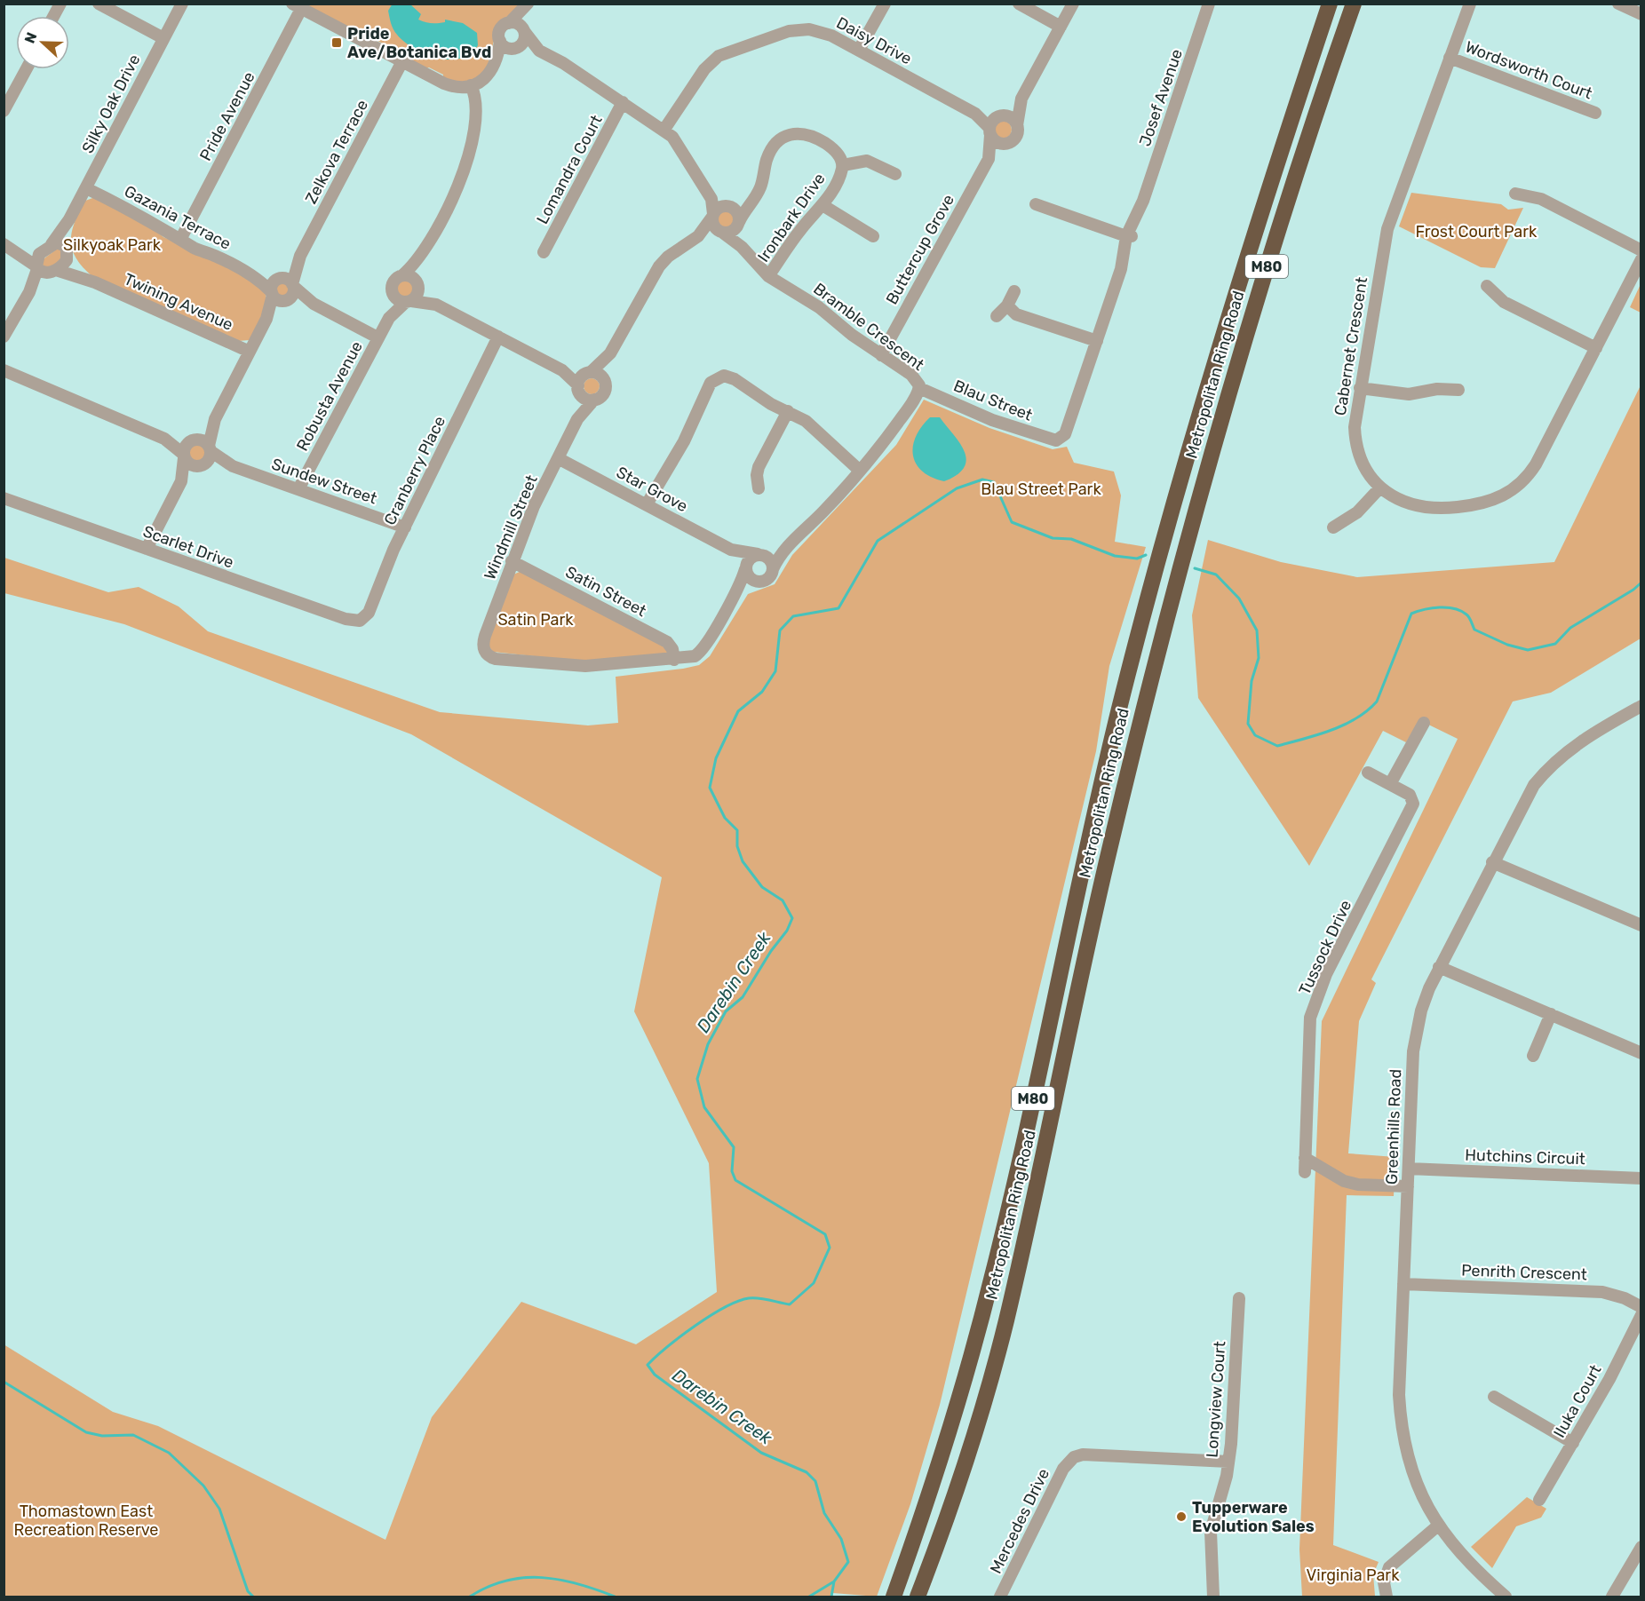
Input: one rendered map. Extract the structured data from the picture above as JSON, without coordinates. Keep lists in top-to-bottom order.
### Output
{
  "streets": {
    "highway": ["M80", "Metropolitan Ring Road"],
    "street": [
      "Daisy Drive",
      "Wordsworth Court",
      "Josef Avenue",
      "Silky Oak Drive",
      "Pride Avenue",
      "Zelkova Terrace",
      "Lomandra Court",
      "Gazania Terrace",
      "Ironbark Drive",
      "Buttercup Grove",
      "Twining Avenue",
      "Bramble Crescent",
      "Cabernet Crescent",
      "Robusta Avenue",
      "Blau Street",
      "Cranberry Place",
      "Sundew Street",
      "Star Grove",
      "Windmill Street",
      "Scarlet Drive",
      "Satin Street",
      "Tussock Drive",
      "Greenhills Road",
      "Hutchins Circuit",
      "Penrith Crescent",
      "Longview Court",
      "Iluka Court",
      "Mercedes Drive"
    ]
  },
  "crossings": [
    ["Daisy Drive", "Buttercup Grove"],
    ["Wordsworth Court", "Cabernet Crescent"],
    ["Josef Avenue", "Blau Street"],
    ["Silky Oak Drive", "Gazania Terrace"],
    ["Silky Oak Drive", "Twining Avenue"],
    ["Pride Avenue", "Gazania Terrace"],
    ["Zelkova Terrace", "Gazania Terrace"],
    ["Ironbark Drive", "Bramble Crescent"],
    ["Buttercup Grove", "Bramble Crescent"],
    ["Bramble Crescent", "Blau Street"],
    ["Bramble Crescent", "Star Grove"],
    ["Robusta Avenue", "Sundew Street"],
    ["Cranberry Place", "Sundew Street"],
    ["Cranberry Place", "Scarlet Drive"],
    ["Star Grove", "Windmill Street"],
    ["Windmill Street", "Satin Street"],
    ["Greenhills Road", "Hutchins Circuit"],
    ["Greenhills Road", "Penrith Crescent"],
    ["Longview Court", "Mercedes Drive"]
  ],
  "water": ["Darebin Creek"],
  "parks": [
    "Frost Court Park",
    "Silkyoak Park",
    "Blau Street Park",
    "Satin Park",
    "Thomastown East Recreation Reserve",
    "Virginia Park"
  ],
  "places": {
    "transit": ["Pride Ave/Botanica Bvd"],
    "other": ["Tupperware Evolution Sales"]
  },
  "north": "left"
}
